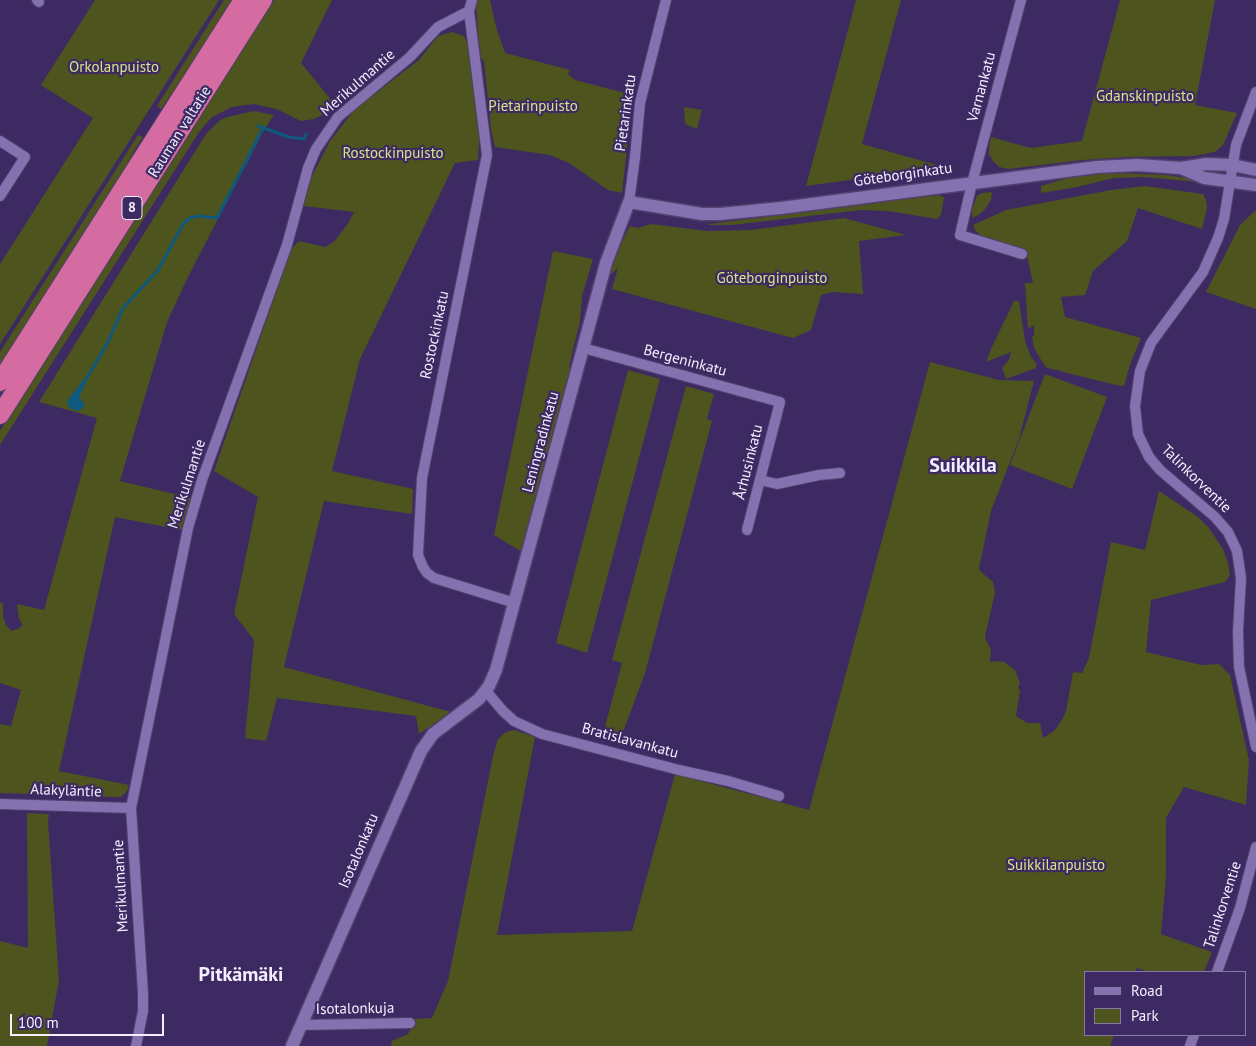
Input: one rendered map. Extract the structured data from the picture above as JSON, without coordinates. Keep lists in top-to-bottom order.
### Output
{
  "streets": {
    "highway": ["Rauman valtatie", "8"],
    "street": [
      "Merikulmantie",
      "Varnankatu",
      "Pietarinkatu",
      "Göteborginkatu",
      "Rostockinkatu",
      "Bergeninkatu",
      "Leningradinkatu",
      "Århusinkatu",
      "Talinkorventie",
      "Bratislavankatu",
      "Alakyläntie",
      "Isotalonkatu",
      "Isotalonkuja"
    ]
  },
  "crossings": [
    ["Merikulmantie", "Rostockinkatu"],
    ["Merikulmantie", "Alakyläntie"],
    ["Varnankatu", "Göteborginkatu"],
    ["Pietarinkatu", "Göteborginkatu"],
    ["Pietarinkatu", "Leningradinkatu"],
    ["Göteborginkatu", "Leningradinkatu"],
    ["Göteborginkatu", "Talinkorventie"],
    ["Rostockinkatu", "Leningradinkatu"],
    ["Bergeninkatu", "Leningradinkatu"],
    ["Bergeninkatu", "Århusinkatu"],
    ["Leningradinkatu", "Bratislavankatu"],
    ["Leningradinkatu", "Isotalonkatu"],
    ["Bratislavankatu", "Isotalonkatu"],
    ["Isotalonkatu", "Isotalonkuja"]
  ],
  "districts": ["Suikkila", "Pitkämäki"],
  "parks": [
    "Orkolanpuisto",
    "Gdanskinpuisto",
    "Pietarinpuisto",
    "Rostockinpuisto",
    "Göteborginpuisto",
    "Suikkilanpuisto"
  ],
  "legend": ["Road", "Park"],
  "scale_bar": "100 m"
}
